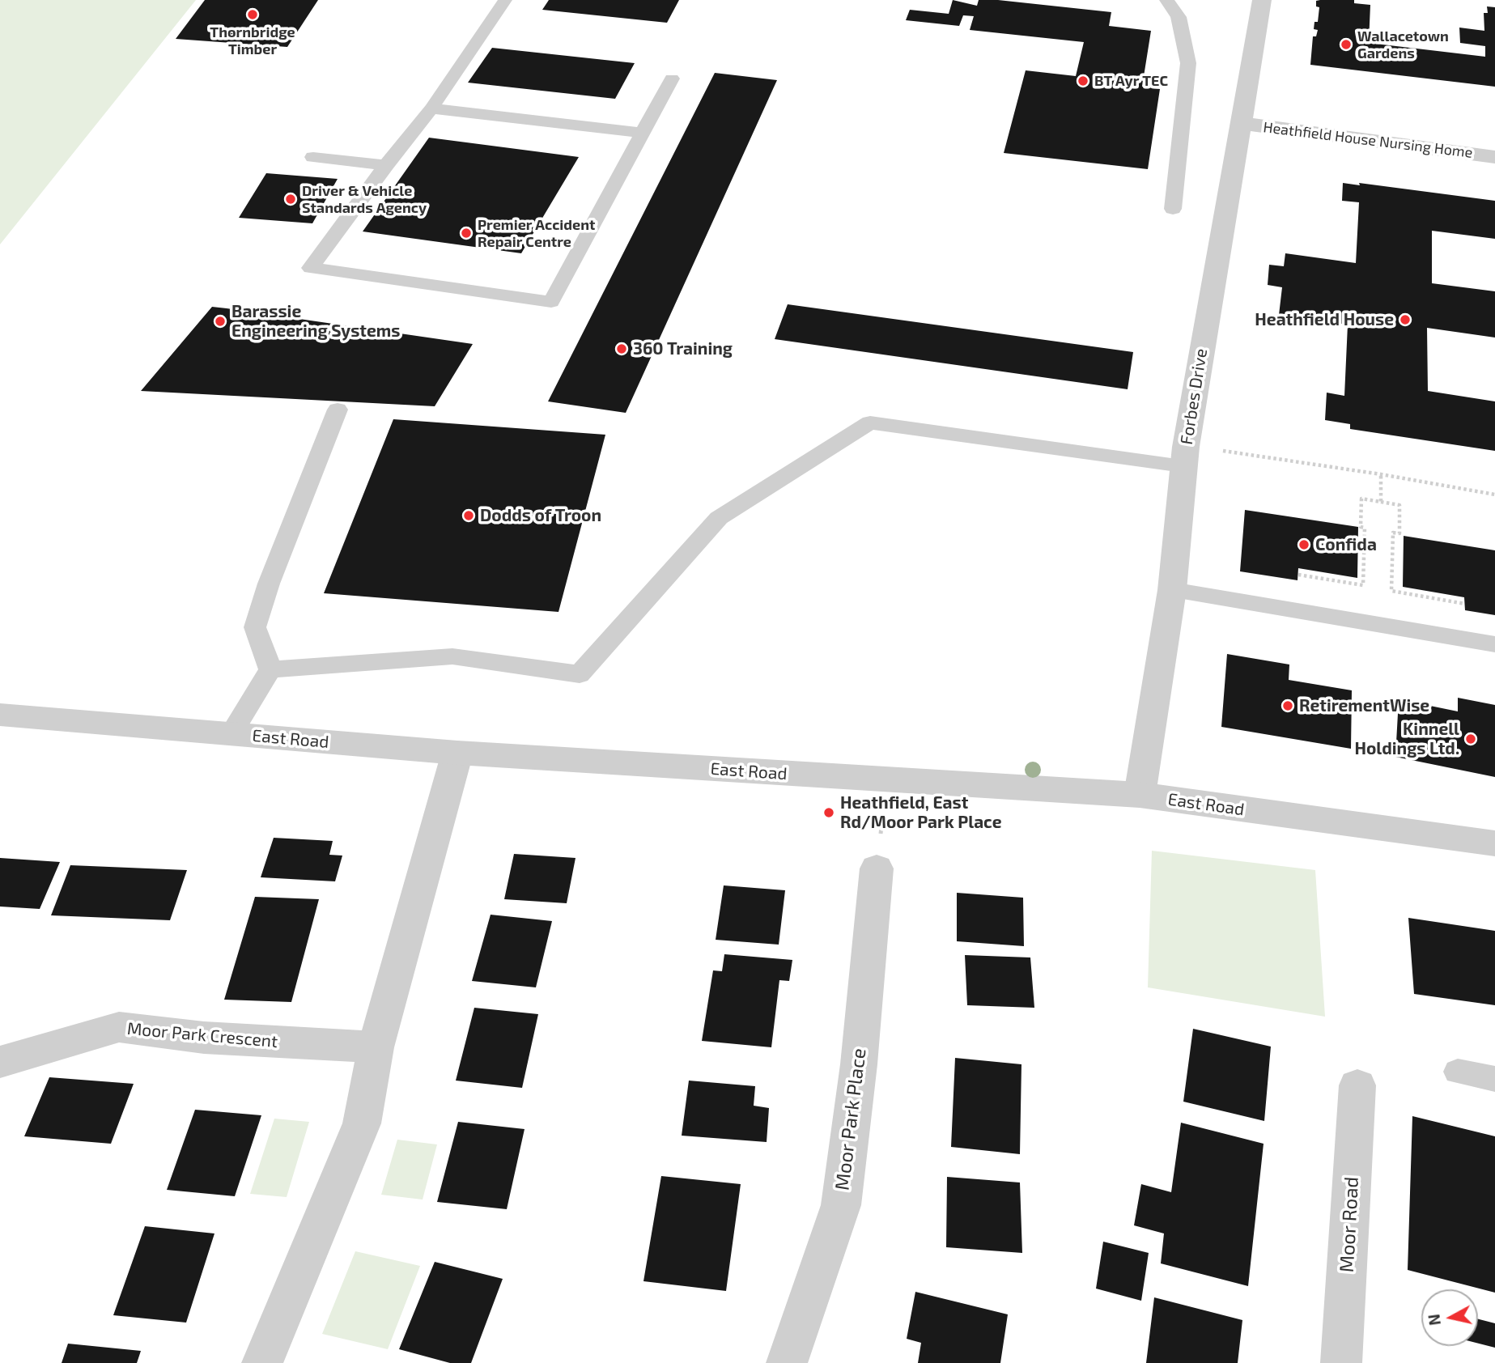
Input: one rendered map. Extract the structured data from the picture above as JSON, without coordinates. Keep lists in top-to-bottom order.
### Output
{
  "streets": {
    "street": [
      "Heathfield House Nursing Home",
      "Forbes Drive",
      "East Road",
      "Moor Park Crescent",
      "Moor Park Place",
      "Moor Road"
    ]
  },
  "crossings": [
    ["Heathfield House Nursing Home", "Forbes Drive"],
    ["Forbes Drive", "East Road"]
  ],
  "places": [
    "Thornbridge Timber",
    "Wallacetown Gardens",
    "BT Ayr TEC",
    "Driver & Vehicle Standards Agency",
    "Premier Accident Repair Centre",
    "Heathfield House",
    "Barassie Engineering Systems",
    "360 Training",
    "Dodds of Troon",
    "Confida",
    "RetirementWise",
    "Kinnell Holdings Ltd.",
    "Heathfield, East Rd/Moor Park Place"
  ],
  "north": "left"
}
